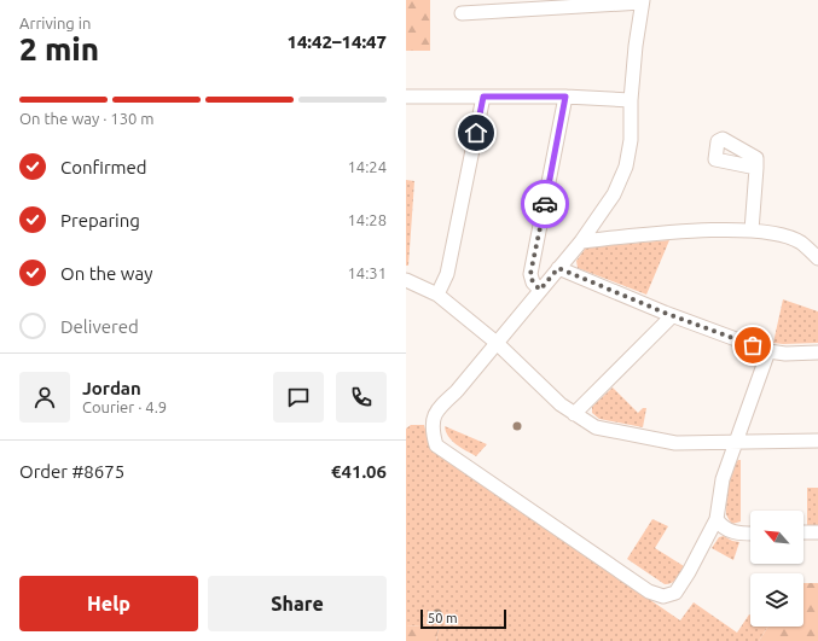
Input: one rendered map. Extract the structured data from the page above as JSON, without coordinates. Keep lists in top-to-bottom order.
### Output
{
  "scale_bar": "50 m",
  "north": "top left",
  "page": {
    "heading": ["2 min", "Arriving in", "14:42–14:47"],
    "panel": [
      "Jordan",
      "Courier · 4.9",
      "Order #8675",
      "€41.06"
    ],
    "bar": "On the way · 130 m",
    "list": [
      ["Confirmed", "14:24"],
      ["Preparing", "14:28"],
      ["On the way", "14:31"],
      "Delivered"
    ],
    "buttons": ["Help", "Share"],
    "scale": "50 m"
  }
}
